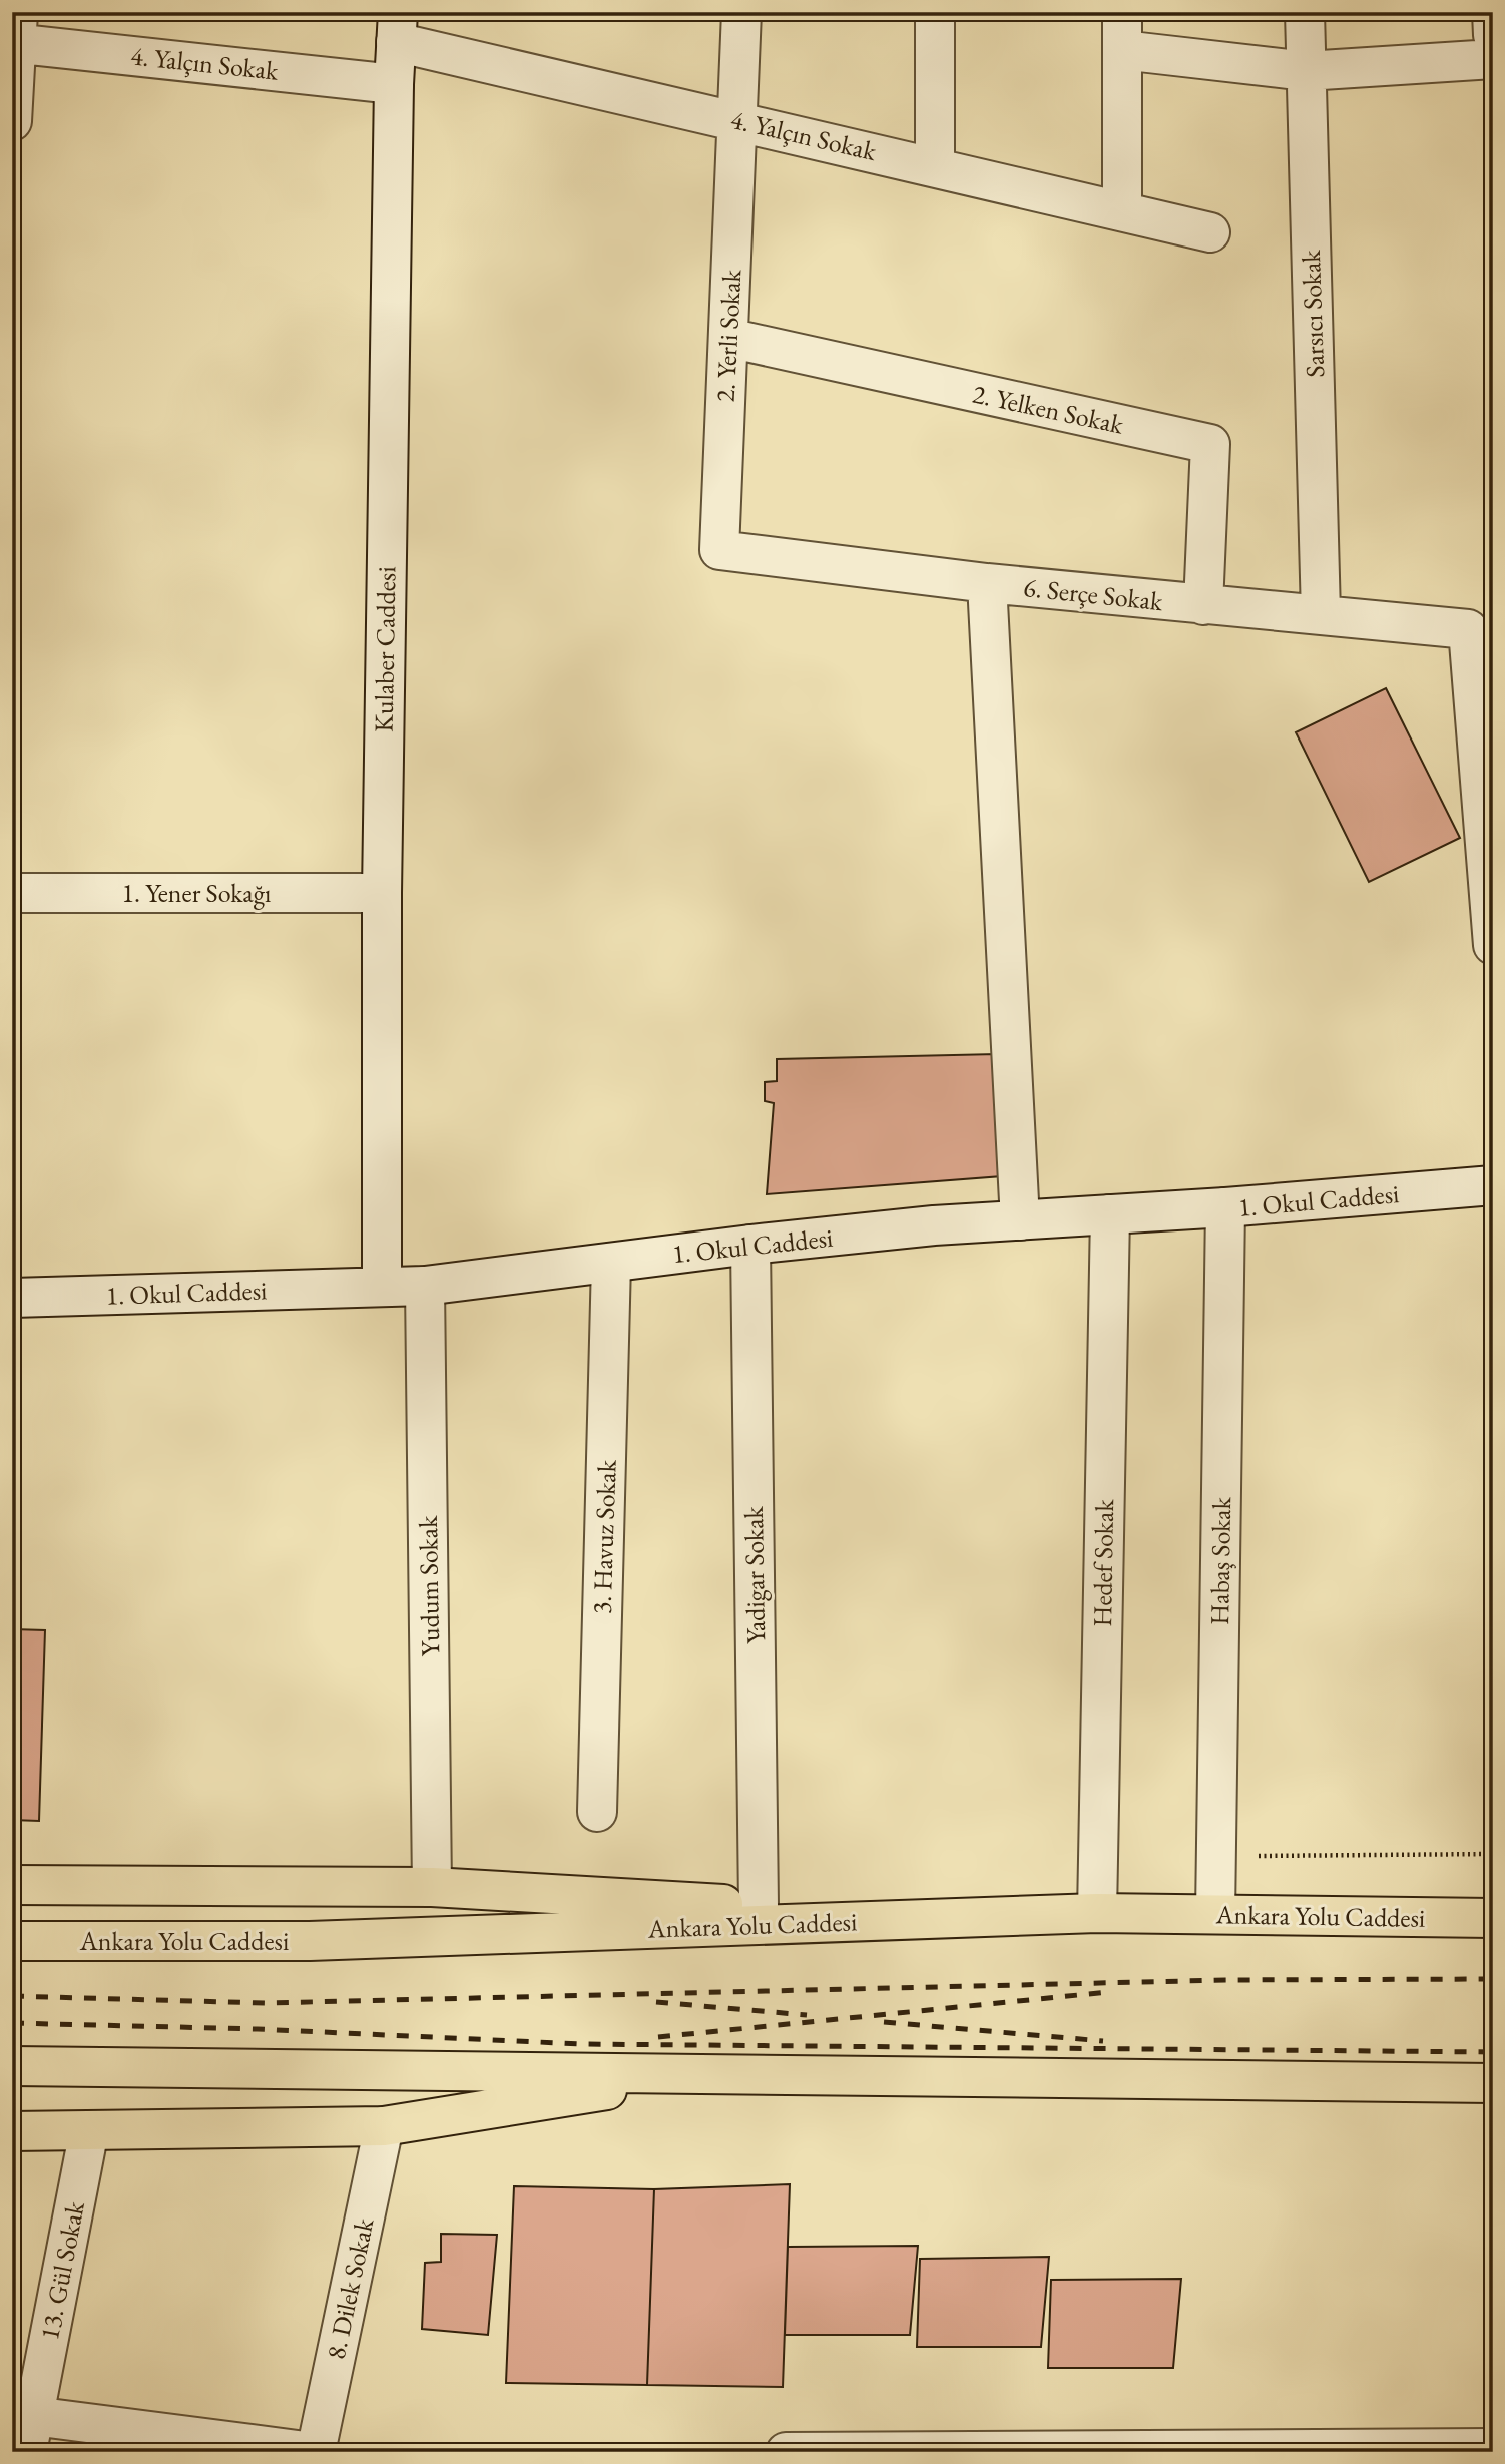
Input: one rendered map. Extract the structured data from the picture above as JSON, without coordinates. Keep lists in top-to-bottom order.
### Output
{
  "streets": {
    "highway": ["Ankara Yolu Caddesi"],
    "street": [
      "4. Yalçın Sokak",
      "Sarsıcı Sokak",
      "2. Yerli Sokak",
      "2. Yelken Sokak",
      "6. Serçe Sokak",
      "Kulaber Caddesi",
      "1. Yener Sokağı",
      "1. Okul Caddesi",
      "3. Havuz Sokak",
      "Habaş Sokak",
      "Hedef Sokak",
      "Yadigar Sokak",
      "Yudum Sokak",
      "13. Gül Sokak",
      "8. Dilek Sokak"
    ]
  },
  "crossings": [
    ["4. Yalçın Sokak", "2. Yerli Sokak"],
    ["4. Yalçın Sokak", "Kulaber Caddesi"],
    ["Sarsıcı Sokak", "6. Serçe Sokak"],
    ["2. Yerli Sokak", "2. Yelken Sokak"],
    ["2. Yerli Sokak", "6. Serçe Sokak"],
    ["2. Yelken Sokak", "6. Serçe Sokak"],
    ["Kulaber Caddesi", "1. Yener Sokağı"],
    ["Kulaber Caddesi", "1. Okul Caddesi"],
    ["1. Okul Caddesi", "3. Havuz Sokak"],
    ["1. Okul Caddesi", "Habaş Sokak"],
    ["1. Okul Caddesi", "Hedef Sokak"],
    ["1. Okul Caddesi", "Yadigar Sokak"],
    ["1. Okul Caddesi", "Yudum Sokak"],
    ["Habaş Sokak", "Ankara Yolu Caddesi"],
    ["Hedef Sokak", "Ankara Yolu Caddesi"]
  ]
}
